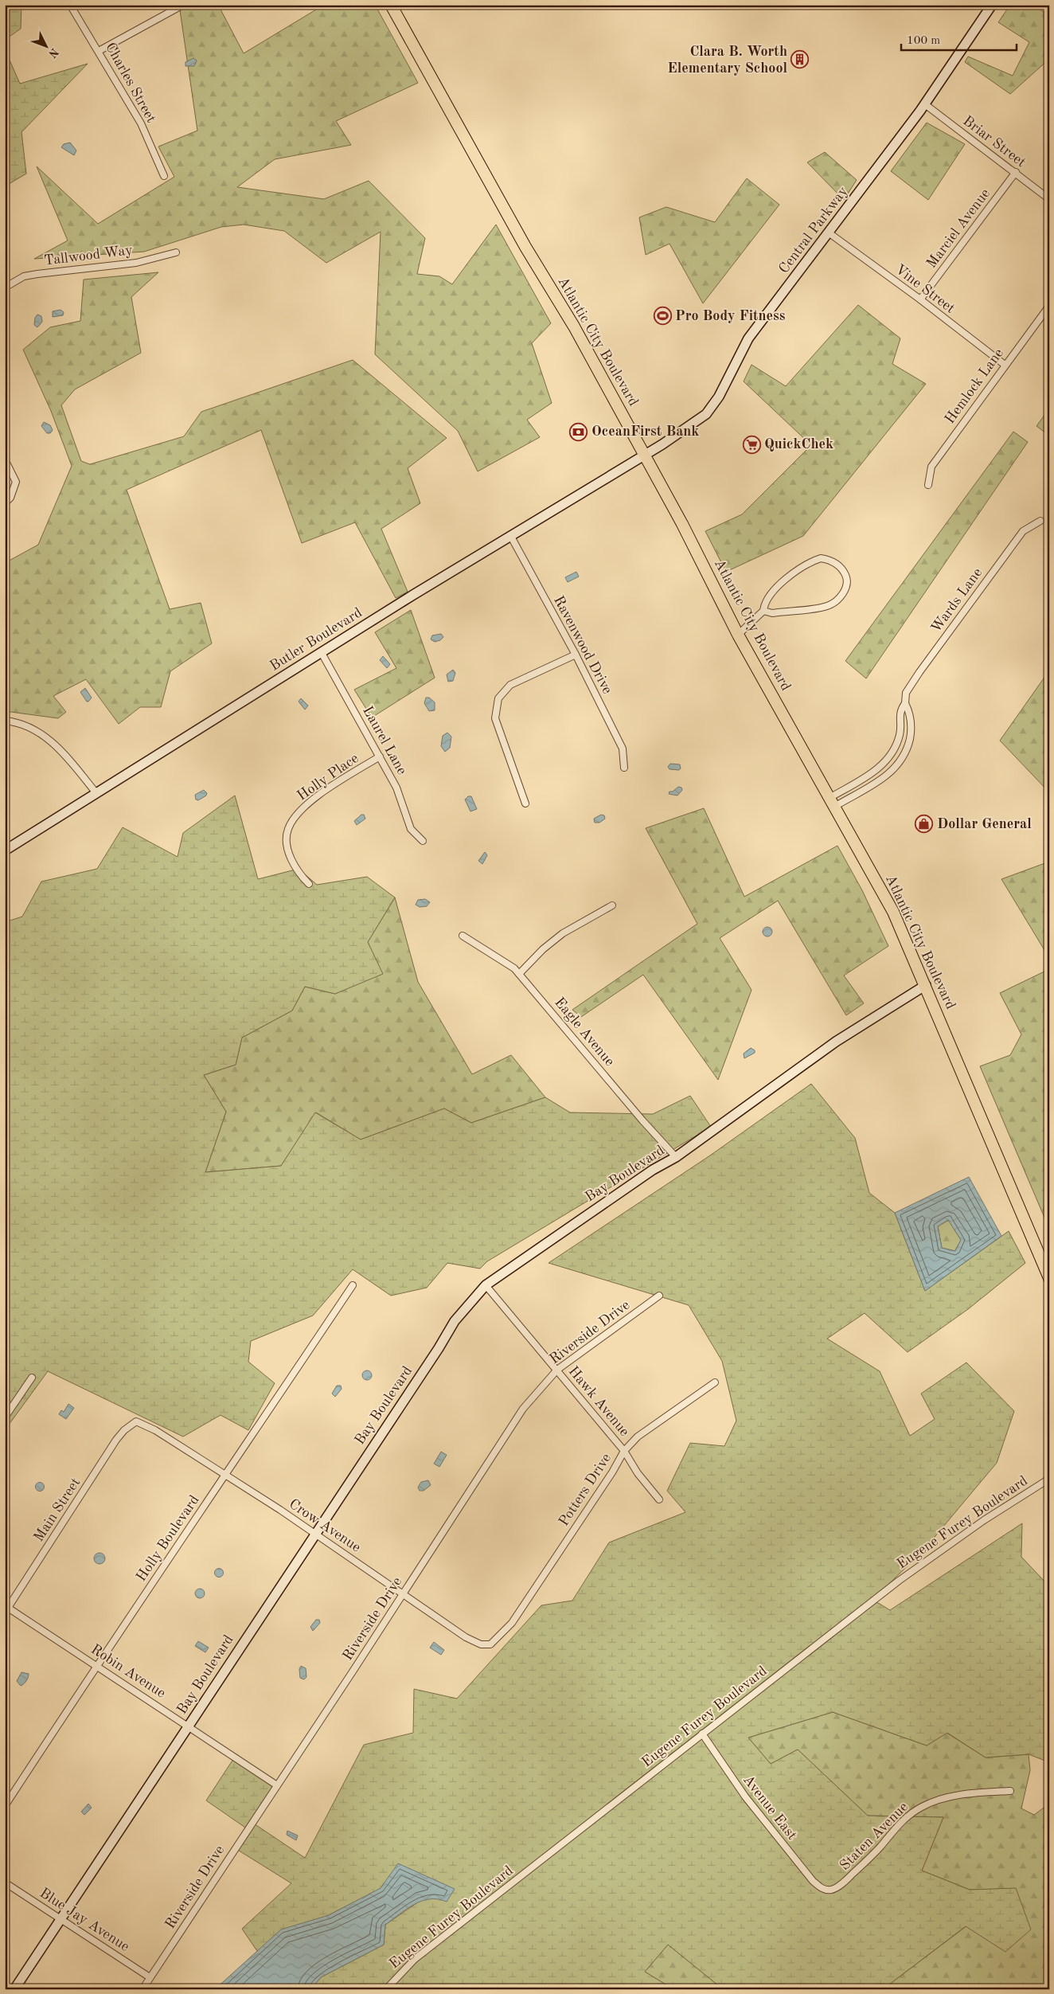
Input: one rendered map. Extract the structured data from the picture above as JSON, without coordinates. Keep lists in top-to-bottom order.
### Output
{
  "streets": {
    "highway": ["Atlantic City Boulevard"],
    "street": [
      "Charles Street",
      "Briar Street",
      "Marciel Avenue",
      "Central Parkway",
      "Tallwood Way",
      "Vine Street",
      "Hemlock Lane",
      "Wards Lane",
      "Butler Boulevard",
      "Ravenwood Drive",
      "Laurel Lane",
      "Holly Place",
      "Eagle Avenue",
      "Bay Boulevard",
      "Riverside Drive",
      "Hawk Avenue",
      "Potters Drive",
      "Main Street",
      "Eugene Furey Boulevard",
      "Crow Avenue",
      "Holly Boulevard",
      "Robin Avenue",
      "Avenue East",
      "Staten Avenue",
      "Blue Jay Avenue"
    ]
  },
  "crossings": [
    ["Briar Street", "Marciel Avenue"],
    ["Briar Street", "Central Parkway"],
    ["Marciel Avenue", "Vine Street"],
    ["Central Parkway", "Vine Street"],
    ["Central Parkway", "Atlantic City Boulevard"],
    ["Central Parkway", "Butler Boulevard"],
    ["Vine Street", "Hemlock Lane"],
    ["Atlantic City Boulevard", "Wards Lane"],
    ["Atlantic City Boulevard", "Butler Boulevard"],
    ["Atlantic City Boulevard", "Bay Boulevard"],
    ["Butler Boulevard", "Ravenwood Drive"],
    ["Butler Boulevard", "Laurel Lane"],
    ["Laurel Lane", "Holly Place"],
    ["Eagle Avenue", "Bay Boulevard"],
    ["Bay Boulevard", "Hawk Avenue"],
    ["Bay Boulevard", "Crow Avenue"],
    ["Bay Boulevard", "Robin Avenue"],
    ["Bay Boulevard", "Blue Jay Avenue"],
    ["Riverside Drive", "Hawk Avenue"],
    ["Riverside Drive", "Crow Avenue"],
    ["Riverside Drive", "Robin Avenue"],
    ["Riverside Drive", "Blue Jay Avenue"],
    ["Hawk Avenue", "Potters Drive"],
    ["Potters Drive", "Crow Avenue"],
    ["Main Street", "Crow Avenue"],
    ["Main Street", "Robin Avenue"],
    ["Eugene Furey Boulevard", "Avenue East"],
    ["Crow Avenue", "Holly Boulevard"],
    ["Holly Boulevard", "Robin Avenue"],
    ["Avenue East", "Staten Avenue"]
  ],
  "places": {
    "building": ["Clara B. Worth Elementary School"],
    "sports": ["Pro Body Fitness"],
    "bank": ["OceanFirst Bank"],
    "supermarket": ["QuickChek"],
    "shop": ["Dollar General"]
  },
  "scale_bar": "100 m",
  "north": "bottom right"
}
